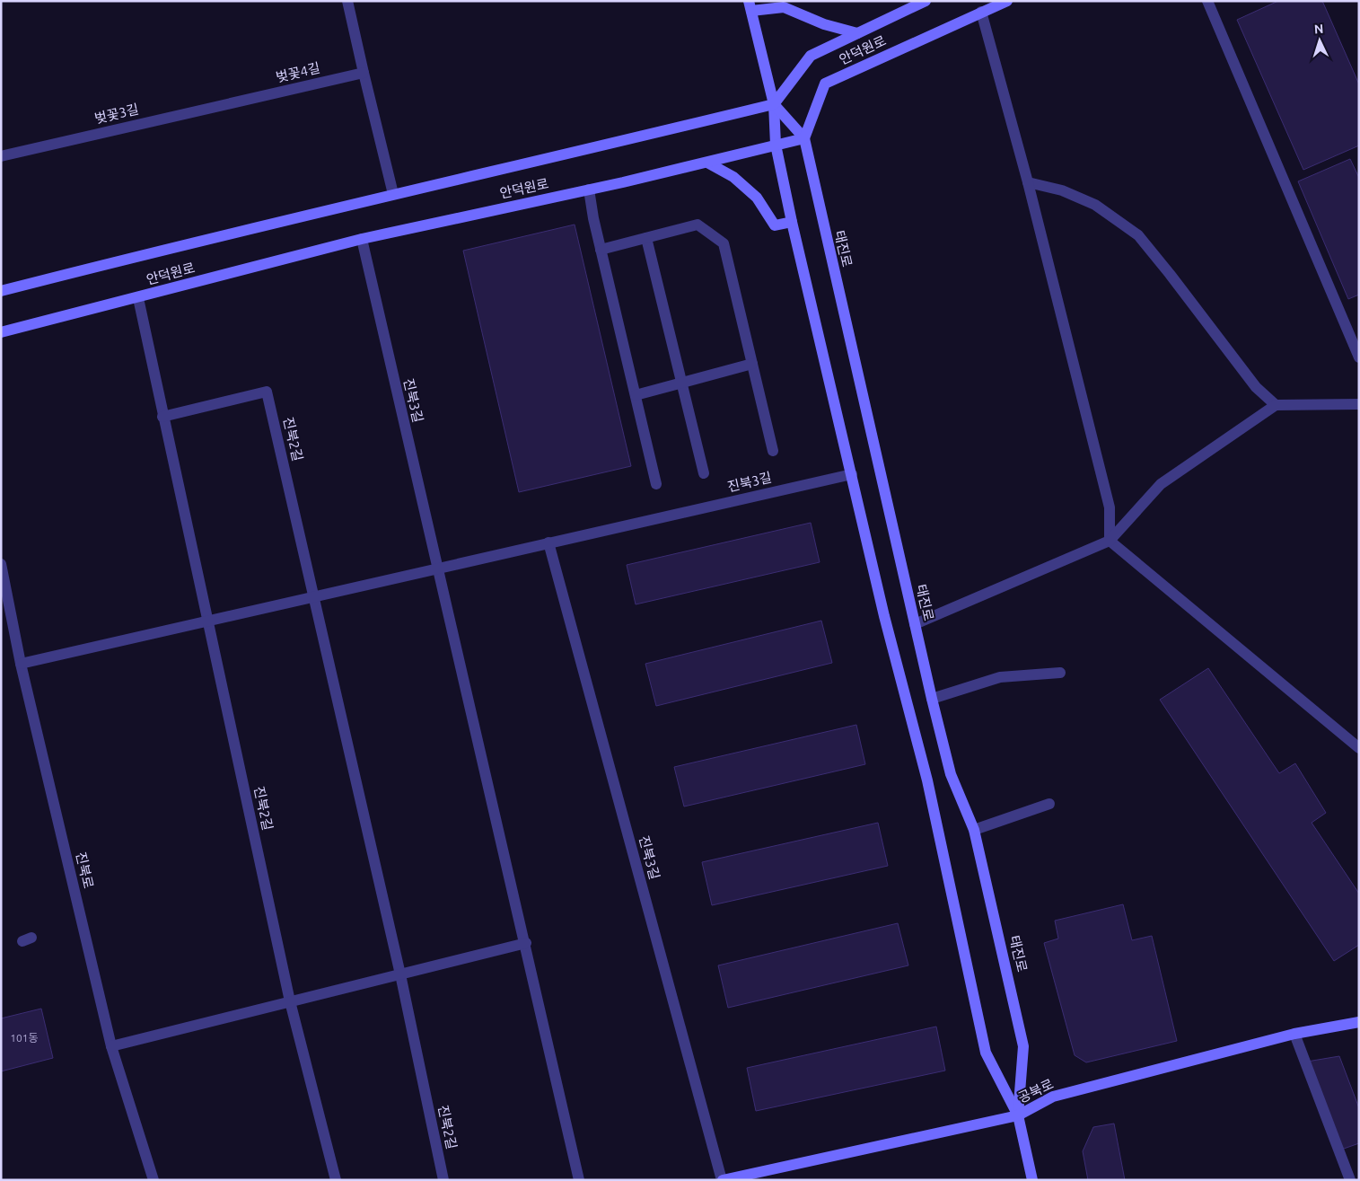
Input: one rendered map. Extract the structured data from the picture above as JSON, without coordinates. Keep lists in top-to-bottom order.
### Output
{
  "streets": {
    "street": [
      "안덕원로",
      "벚꽃4길",
      "벚꽃3길",
      "태진로",
      "진북3길",
      "진북2길",
      "진북로",
      "공북로"
    ]
  },
  "crossings": [
    ["안덕원로", "태진로"],
    ["안덕원로", "진북3길"],
    ["안덕원로", "진북2길"],
    ["벚꽃4길", "벚꽃3길"],
    ["태진로", "진북3길"],
    ["태진로", "공북로"],
    ["진북3길", "공북로"]
  ],
  "house_numbers": ["101동"],
  "north": "top"
}
